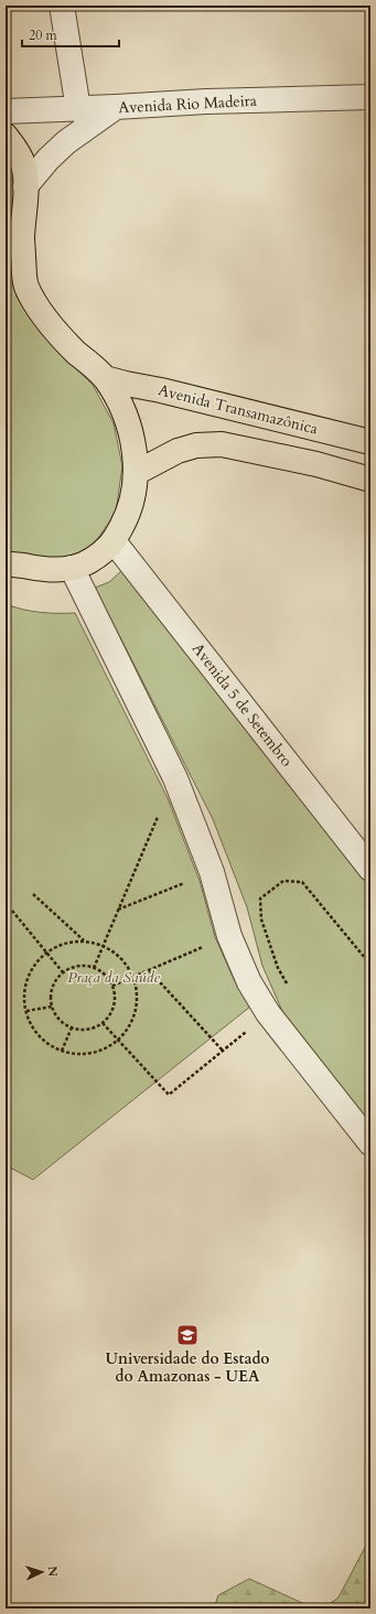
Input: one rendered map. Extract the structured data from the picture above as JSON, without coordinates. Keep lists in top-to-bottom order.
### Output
{
  "streets": {
    "highway": ["Avenida Transamazônica"],
    "street": ["Avenida Rio Madeira", "Avenida 5 de Setembro"]
  },
  "parks": ["Praça da Saúde"],
  "places": {
    "school or university": ["Universidade do Estado do Amazonas - UEA"]
  },
  "scale_bar": "20 m",
  "north": "right"
}
